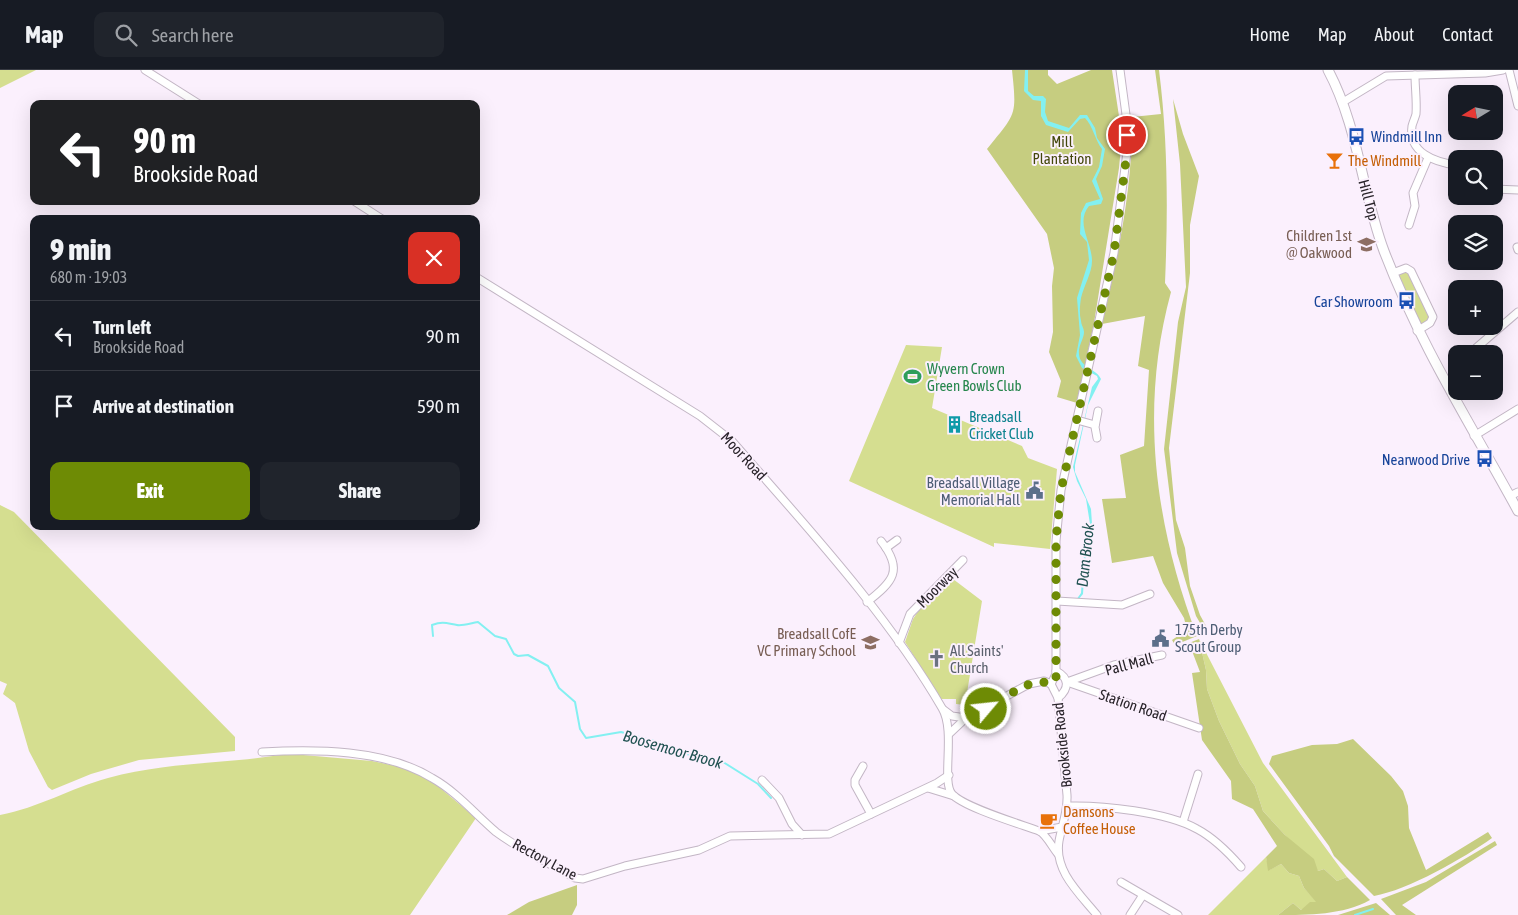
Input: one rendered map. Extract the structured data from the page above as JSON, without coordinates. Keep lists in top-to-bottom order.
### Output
{
  "streets": {
    "main road": ["Hill Top"],
    "street": [
      "Moor Road",
      "Moorway",
      "Pall Mall",
      "Station Road",
      "Brookside Road",
      "Rectory Lane"
    ]
  },
  "crossings": [
    ["Moor Road", "Moorway"],
    ["Moor Road", "Rectory Lane"],
    ["Pall Mall", "Station Road"],
    ["Station Road", "Brookside Road"]
  ],
  "water": ["Dam Brook", "Boosemoor Brook"],
  "parks": ["Mill Plantation"],
  "places": {
    "bus stop": ["Windmill Inn", "Car Showroom", "Nearwood Drive"],
    "bar": ["The Windmill"],
    "school or university": ["Children 1st @ Oakwood", "Breadsall CofE VC Primary School"],
    "sports": ["Wyvern Crown Green Bowls Club"],
    "building": ["Breadsall Cricket Club"],
    "public building": ["Breadsall Village Memorial Hall", "175th Derby Scout Group"],
    "church": ["All Saints' Church"],
    "cafe": ["Damsons Coffee House"]
  },
  "north": "left",
  "page": {
    "header": "Map",
    "search": "Search here",
    "nav": [
      "Home",
      "Map",
      "About",
      "Contact"
    ],
    "map_buttons": ["+", "−"],
    "turn": ["90 m", "Brookside Road"],
    "heading": ["9 min", "680 m · 19:03"],
    "list": [
      {
        "name": "Turn left",
        "note": "Brookside Road",
        "value": "90 m"
      },
      {
        "name": "Arrive at destination",
        "value": "590 m"
      }
    ],
    "buttons": ["Exit", "Share"]
  }
}
